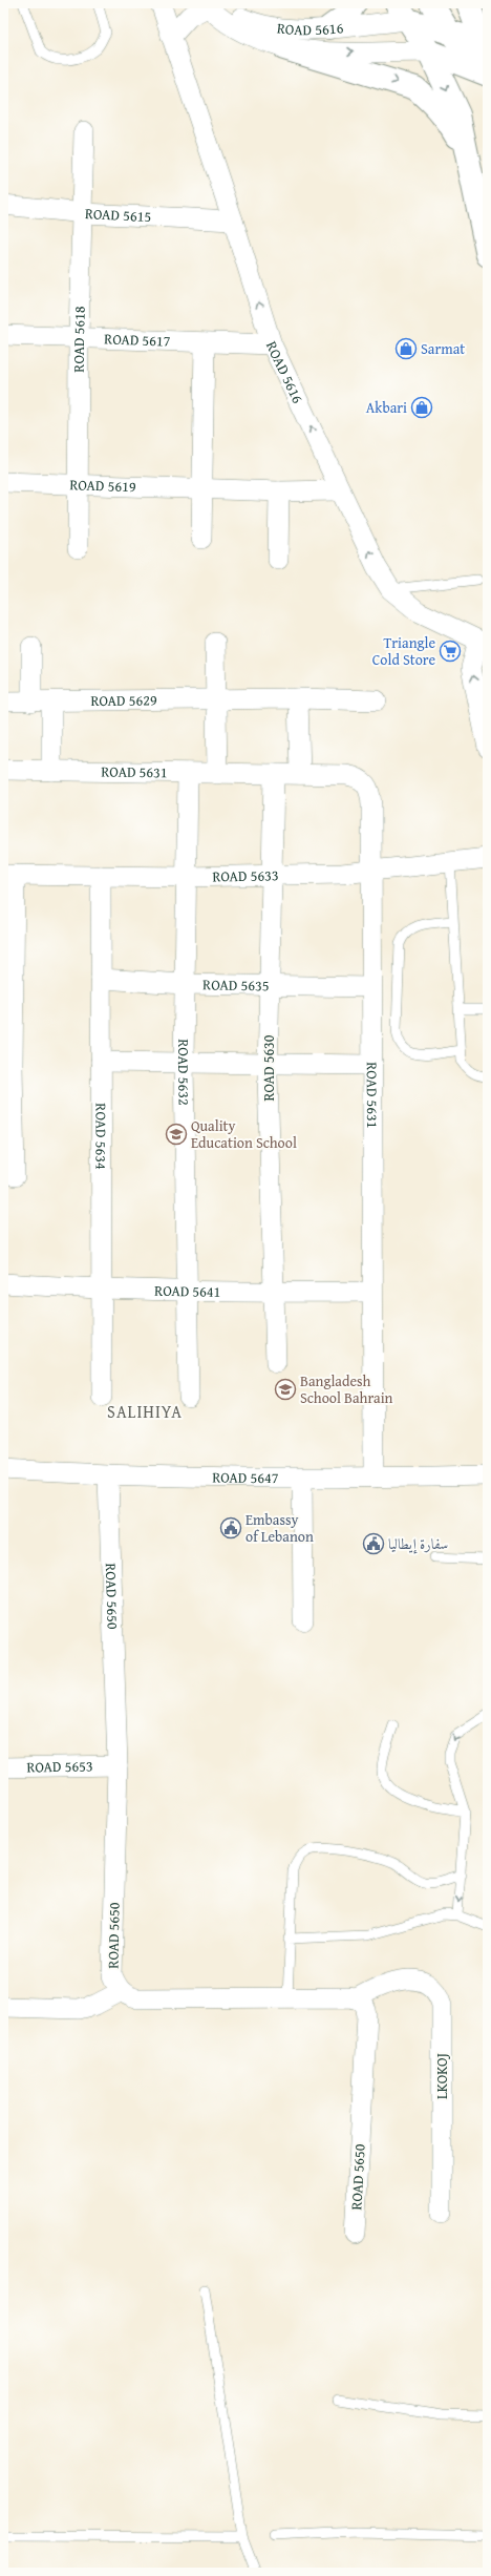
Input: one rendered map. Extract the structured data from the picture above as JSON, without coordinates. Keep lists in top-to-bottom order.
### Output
{
  "streets": {
    "street": [
      "ROAD 5616",
      "ROAD 5615",
      "ROAD 5618",
      "ROAD 5617",
      "ROAD 5619",
      "ROAD 5629",
      "ROAD 5631",
      "ROAD 5633",
      "ROAD 5635",
      "ROAD 5630",
      "ROAD 5632",
      "ROAD 5634",
      "ROAD 5641",
      "ROAD 5647",
      "ROAD 5650",
      "ROAD 5653",
      "LKOKOJ"
    ]
  },
  "crossings": [
    ["ROAD 5616", "ROAD 5615"],
    ["ROAD 5616", "ROAD 5617"],
    ["ROAD 5616", "ROAD 5619"],
    ["ROAD 5615", "ROAD 5618"],
    ["ROAD 5618", "ROAD 5617"],
    ["ROAD 5618", "ROAD 5619"],
    ["ROAD 5631", "ROAD 5633"],
    ["ROAD 5631", "ROAD 5635"],
    ["ROAD 5631", "ROAD 5630"],
    ["ROAD 5631", "ROAD 5632"],
    ["ROAD 5631", "ROAD 5641"],
    ["ROAD 5631", "ROAD 5647"],
    ["ROAD 5633", "ROAD 5630"],
    ["ROAD 5633", "ROAD 5632"],
    ["ROAD 5633", "ROAD 5634"],
    ["ROAD 5635", "ROAD 5630"],
    ["ROAD 5635", "ROAD 5632"],
    ["ROAD 5635", "ROAD 5634"],
    ["ROAD 5630", "ROAD 5641"],
    ["ROAD 5632", "ROAD 5641"],
    ["ROAD 5634", "ROAD 5641"],
    ["ROAD 5647", "ROAD 5650"],
    ["ROAD 5650", "ROAD 5653"],
    ["ROAD 5650", "LKOKOJ"]
  ],
  "districts": ["SALIHIYA"],
  "places": {
    "shop": ["Sarmat", "Akbari"],
    "supermarket": ["Triangle Cold Store"],
    "school or university": ["Quality Education School", "Bangladesh School Bahrain"],
    "public building": ["Embassy of Lebanon", "سفارة إيطاليا"]
  }
}
